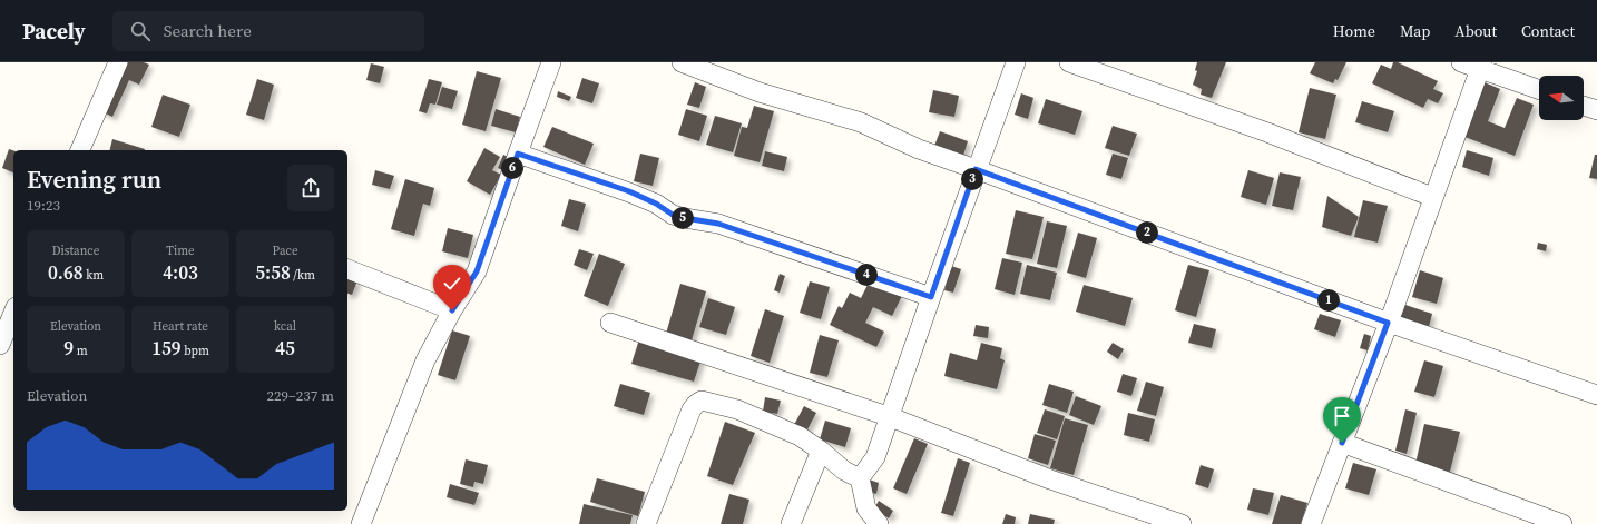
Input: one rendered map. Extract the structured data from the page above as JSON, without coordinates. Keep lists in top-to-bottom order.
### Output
{
  "north": "left",
  "page": {
    "header": "Pacely",
    "search": "Search here",
    "nav": [
      "Home",
      "Map",
      "About",
      "Contact"
    ],
    "heading": ["Evening run", "19:23"],
    "pins": [
      "6",
      "3",
      "5",
      "2",
      "4",
      "1"
    ],
    "stats": [
      ["Distance", "0.68 km"],
      ["Time", "4:03"],
      ["Pace", "5:58 /km"],
      ["Elevation", "9 m"],
      ["Heart rate", "159 bpm"],
      ["kcal", "45"]
    ],
    "chart": ["Elevation", "229–237 m"]
  }
}
